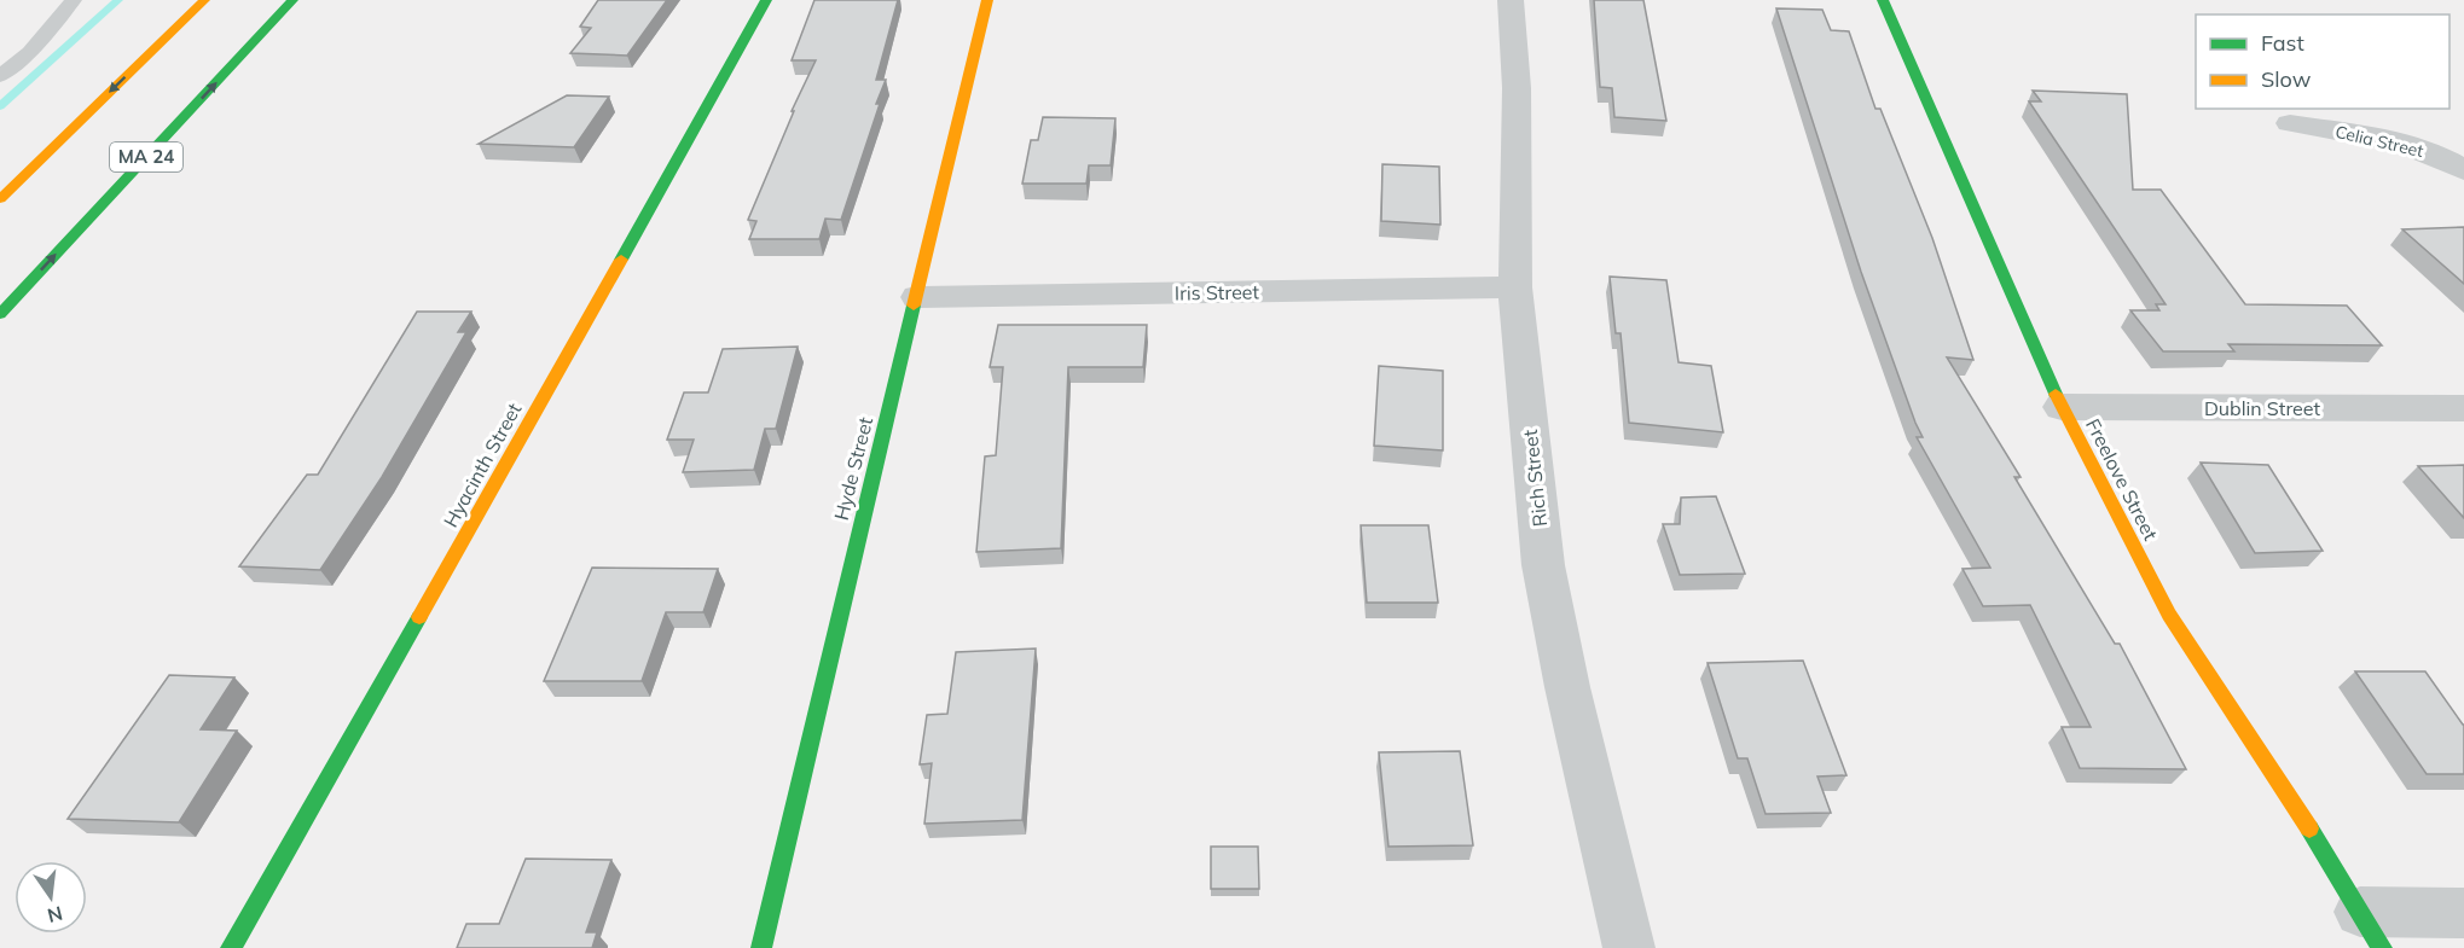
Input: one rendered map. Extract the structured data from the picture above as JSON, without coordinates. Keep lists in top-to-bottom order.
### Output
{
  "streets": {
    "main road": [
      "MA 24",
      "Hyacinth Street",
      "Hyde Street",
      "Freelove Street"
    ],
    "street": [
      "Celia Street",
      "Iris Street",
      "Dublin Street",
      "Rich Street"
    ]
  },
  "crossings": [
    ["Iris Street", "Hyde Street"],
    ["Iris Street", "Rich Street"],
    ["Dublin Street", "Freelove Street"]
  ],
  "legend": ["Fast", "Slow"],
  "north": "bottom"
}
